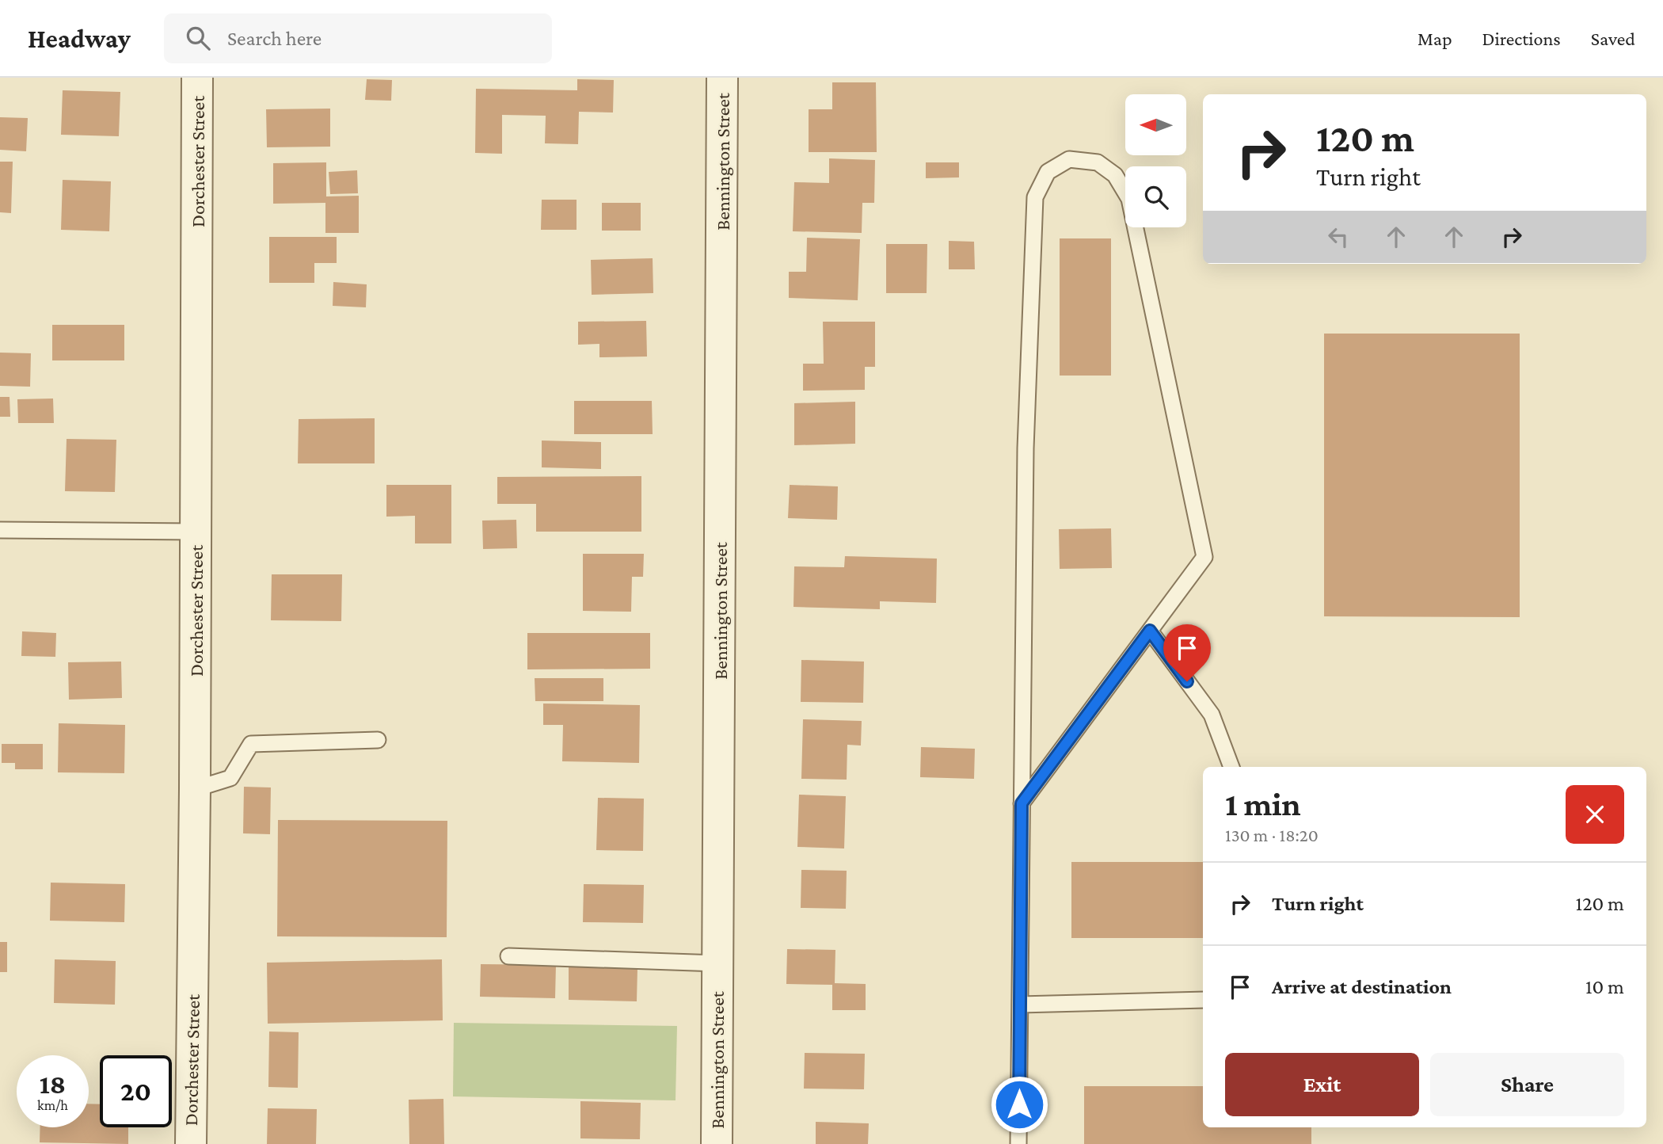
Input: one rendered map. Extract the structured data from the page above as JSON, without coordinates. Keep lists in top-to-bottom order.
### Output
{
  "streets": {
    "street": ["Dorchester Street", "Bennington Street"]
  },
  "north": "left",
  "page": {
    "header": "Headway",
    "search": "Search here",
    "nav": ["Map", "Directions", "Saved"],
    "turn": ["120 m", "Turn right"],
    "heading": ["1 min", "130 m · 18:20"],
    "list": [
      {
        "name": "Turn right",
        "value": "120 m"
      },
      {
        "name": "Arrive at destination",
        "value": "10 m"
      }
    ],
    "buttons": ["Exit", "Share"],
    "speed": "18 km/h",
    "limit": "20"
  }
}
